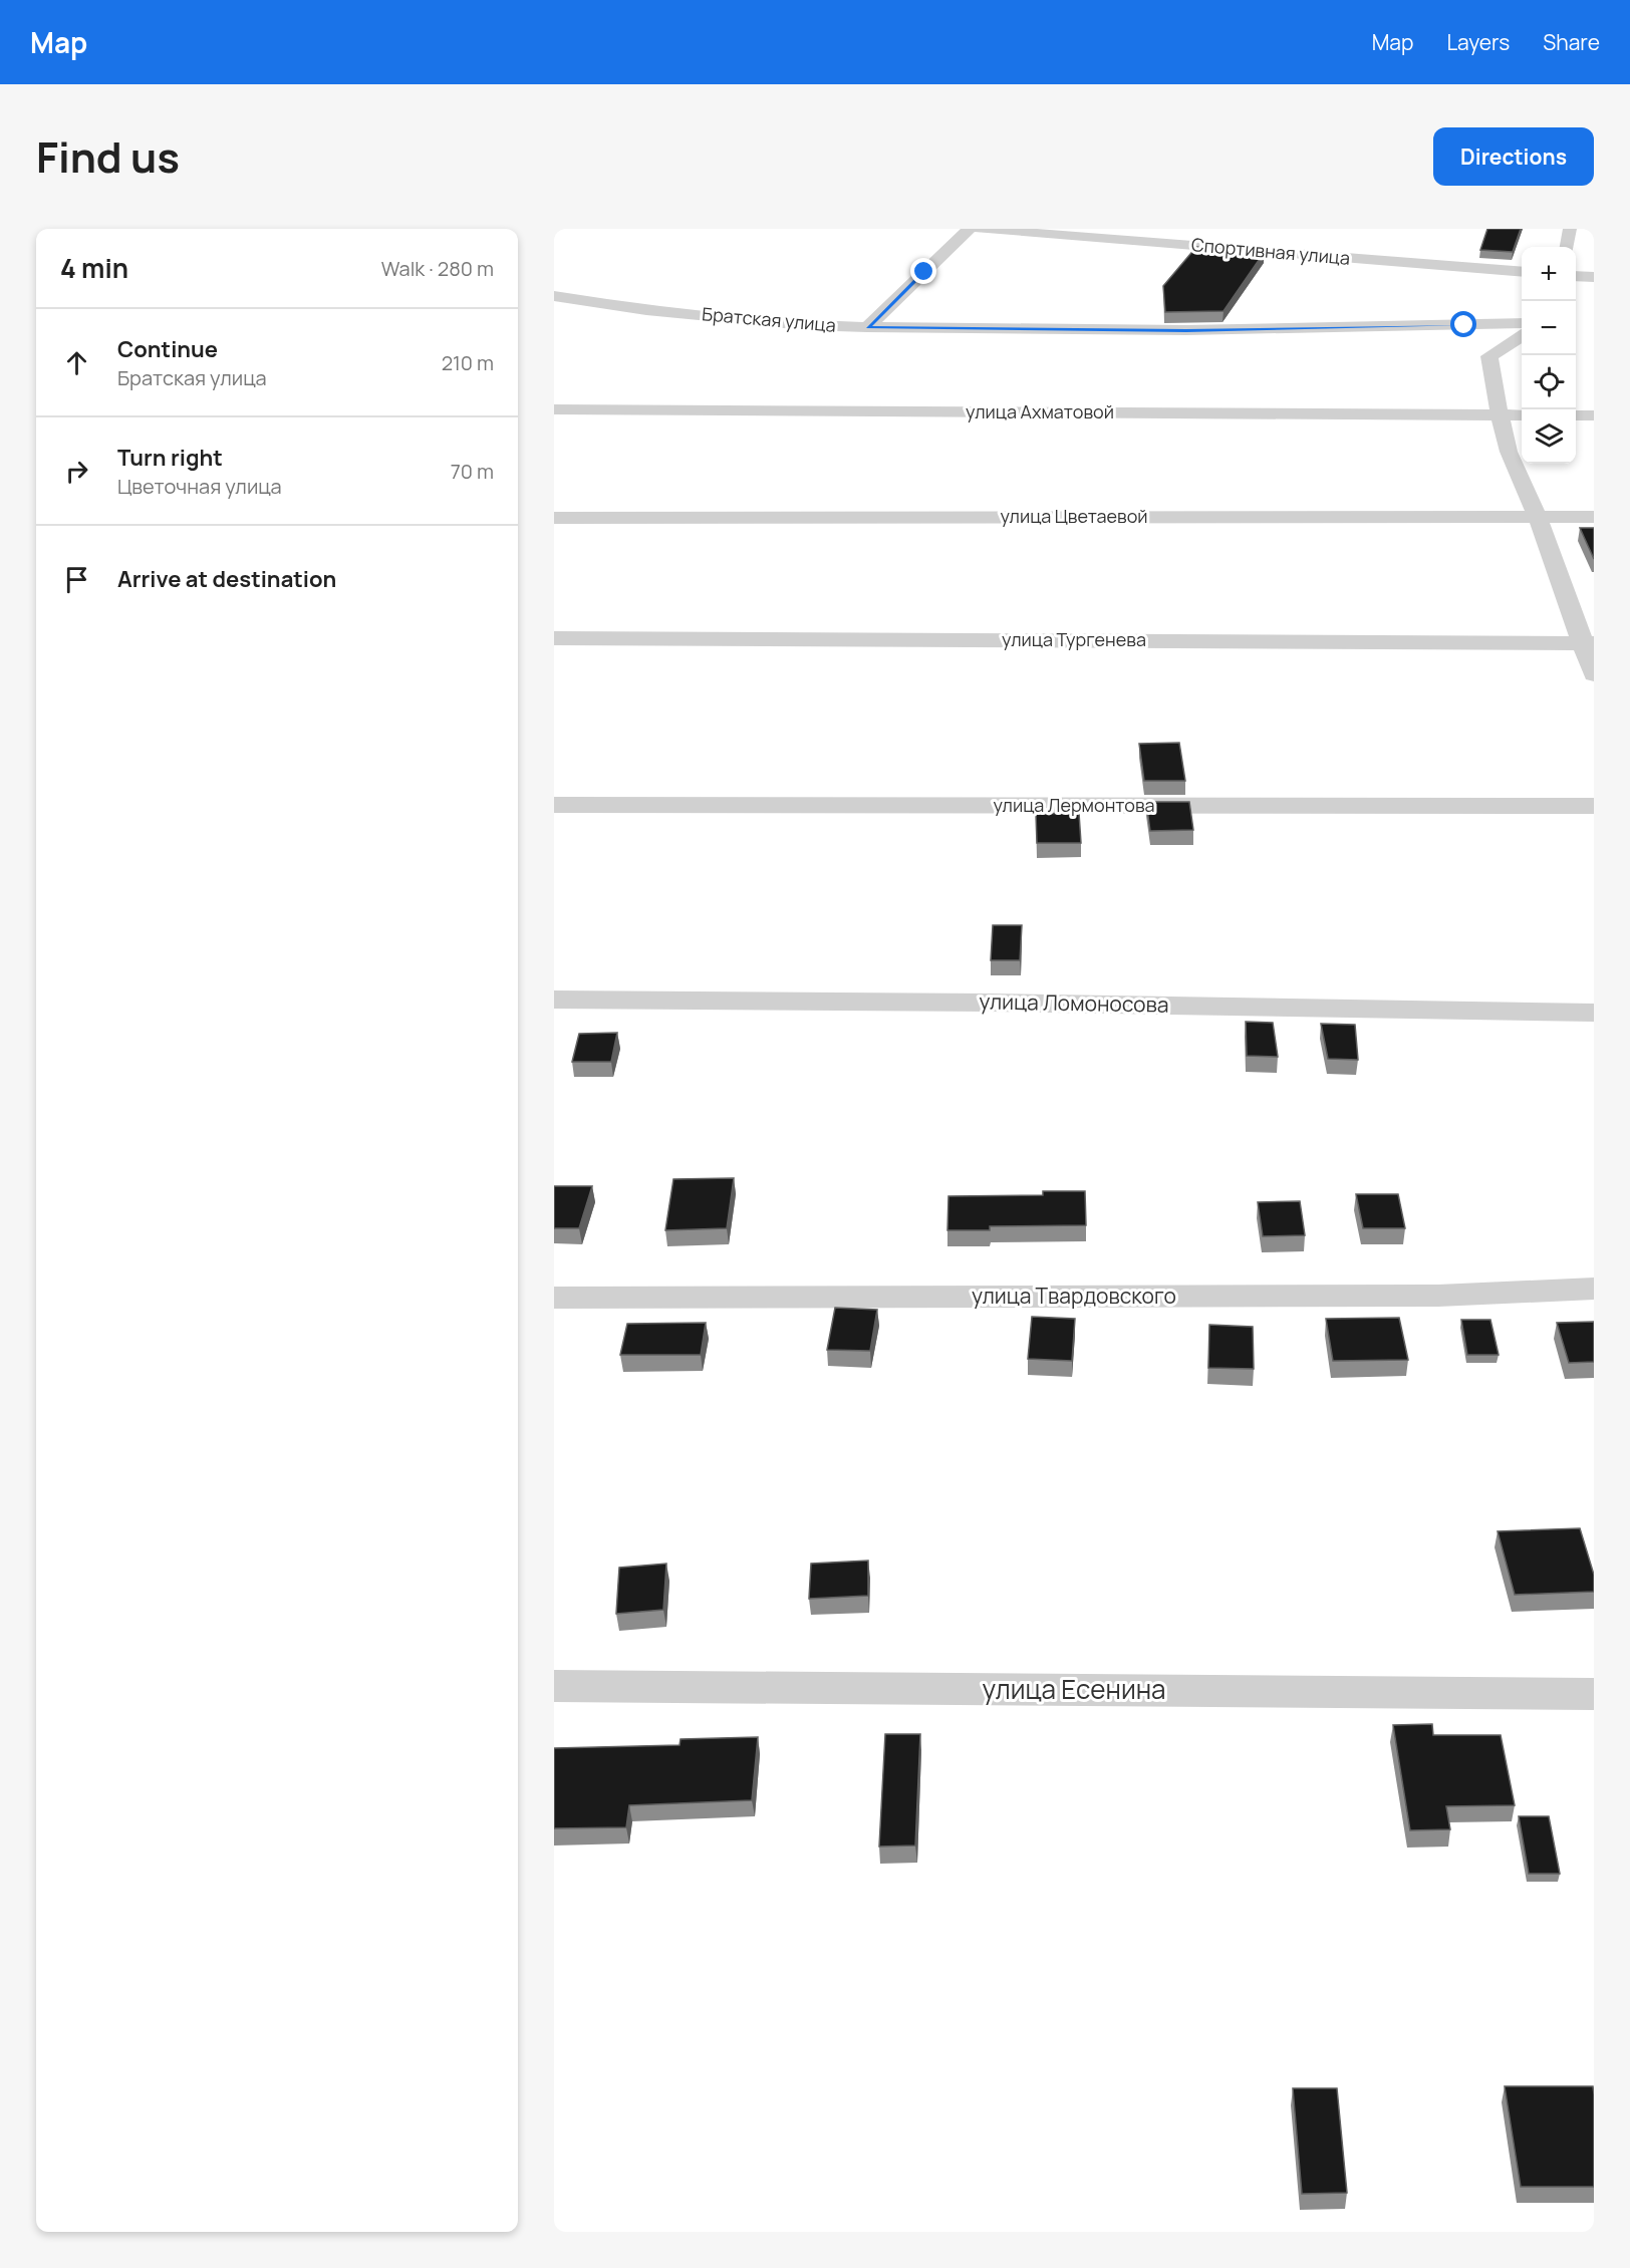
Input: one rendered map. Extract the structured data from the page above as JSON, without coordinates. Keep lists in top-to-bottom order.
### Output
{
  "streets": {
    "street": [
      "Спортивная улица",
      "Братская улица",
      "улица Ахматовой",
      "улица Цветаевой",
      "улица Тургенева",
      "улица Лермонтова",
      "улица Ломоносова",
      "улица Твардовского",
      "улица Есенина"
    ]
  },
  "page": {
    "header": "Map",
    "nav": ["Map", "Layers", "Share"],
    "title": "Find us",
    "buttons": "Directions",
    "heading": ["4 min", "Walk · 280 m"],
    "map_buttons": ["+", "−"],
    "list": [
      ["Continue", "Братская улица", "210 m"],
      ["Turn right", "Цветочная улица", "70 m"],
      "Arrive at destination"
    ]
  }
}
